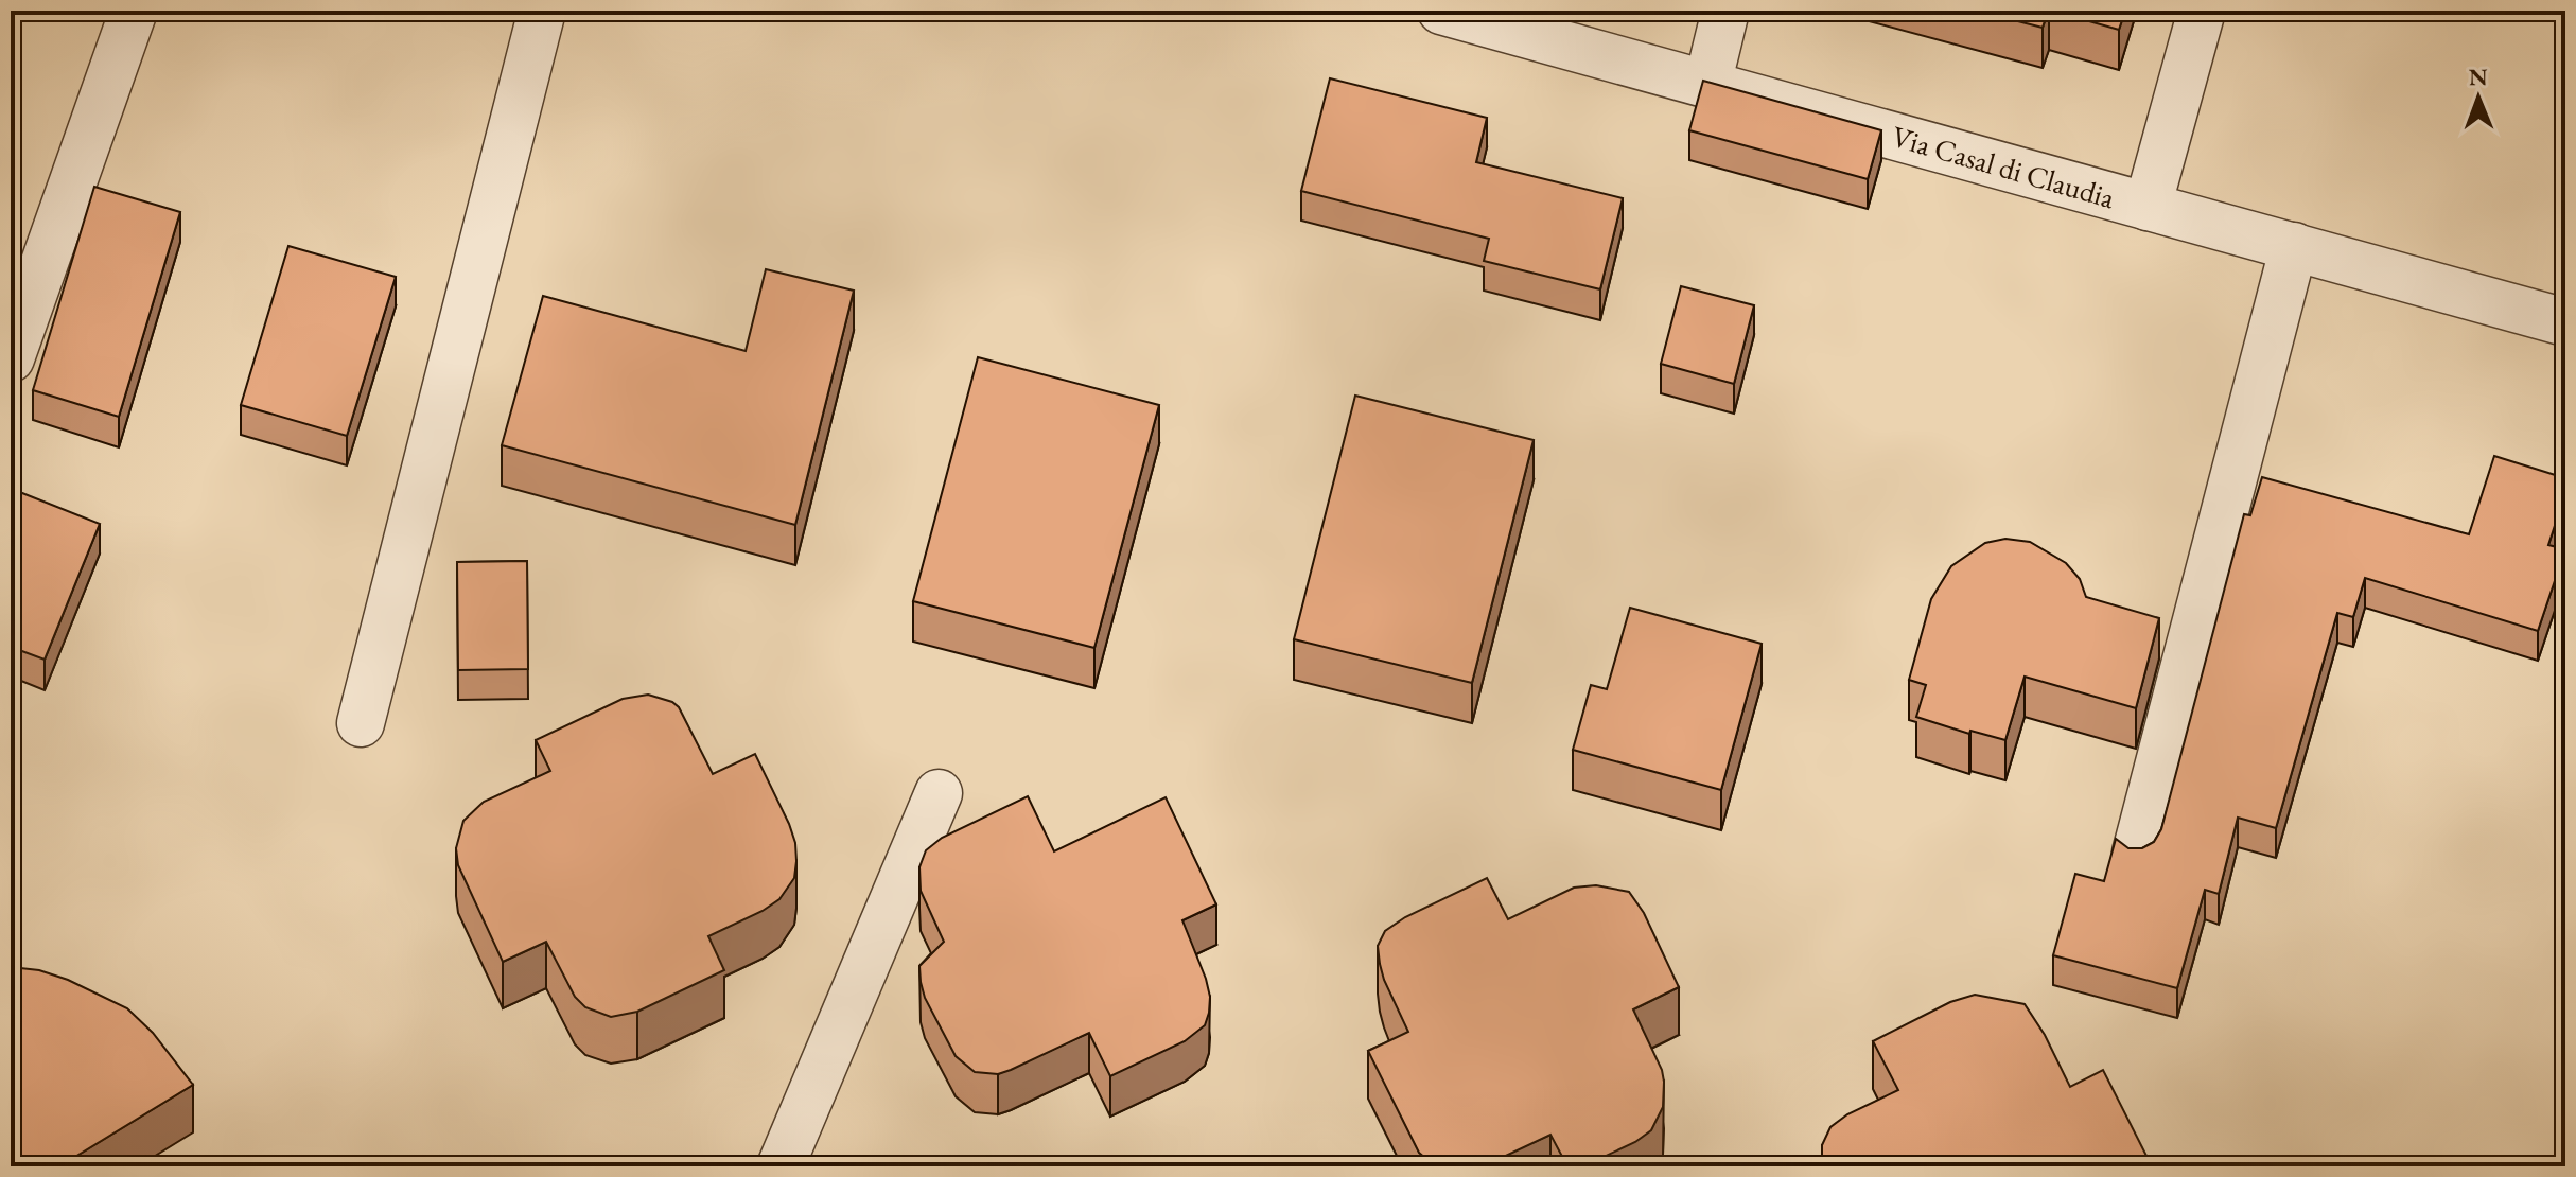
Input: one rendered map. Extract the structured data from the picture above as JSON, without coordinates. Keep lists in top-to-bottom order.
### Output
{
  "streets": {
    "street": ["Via Casal di Claudia"]
  },
  "north": "top"
}
